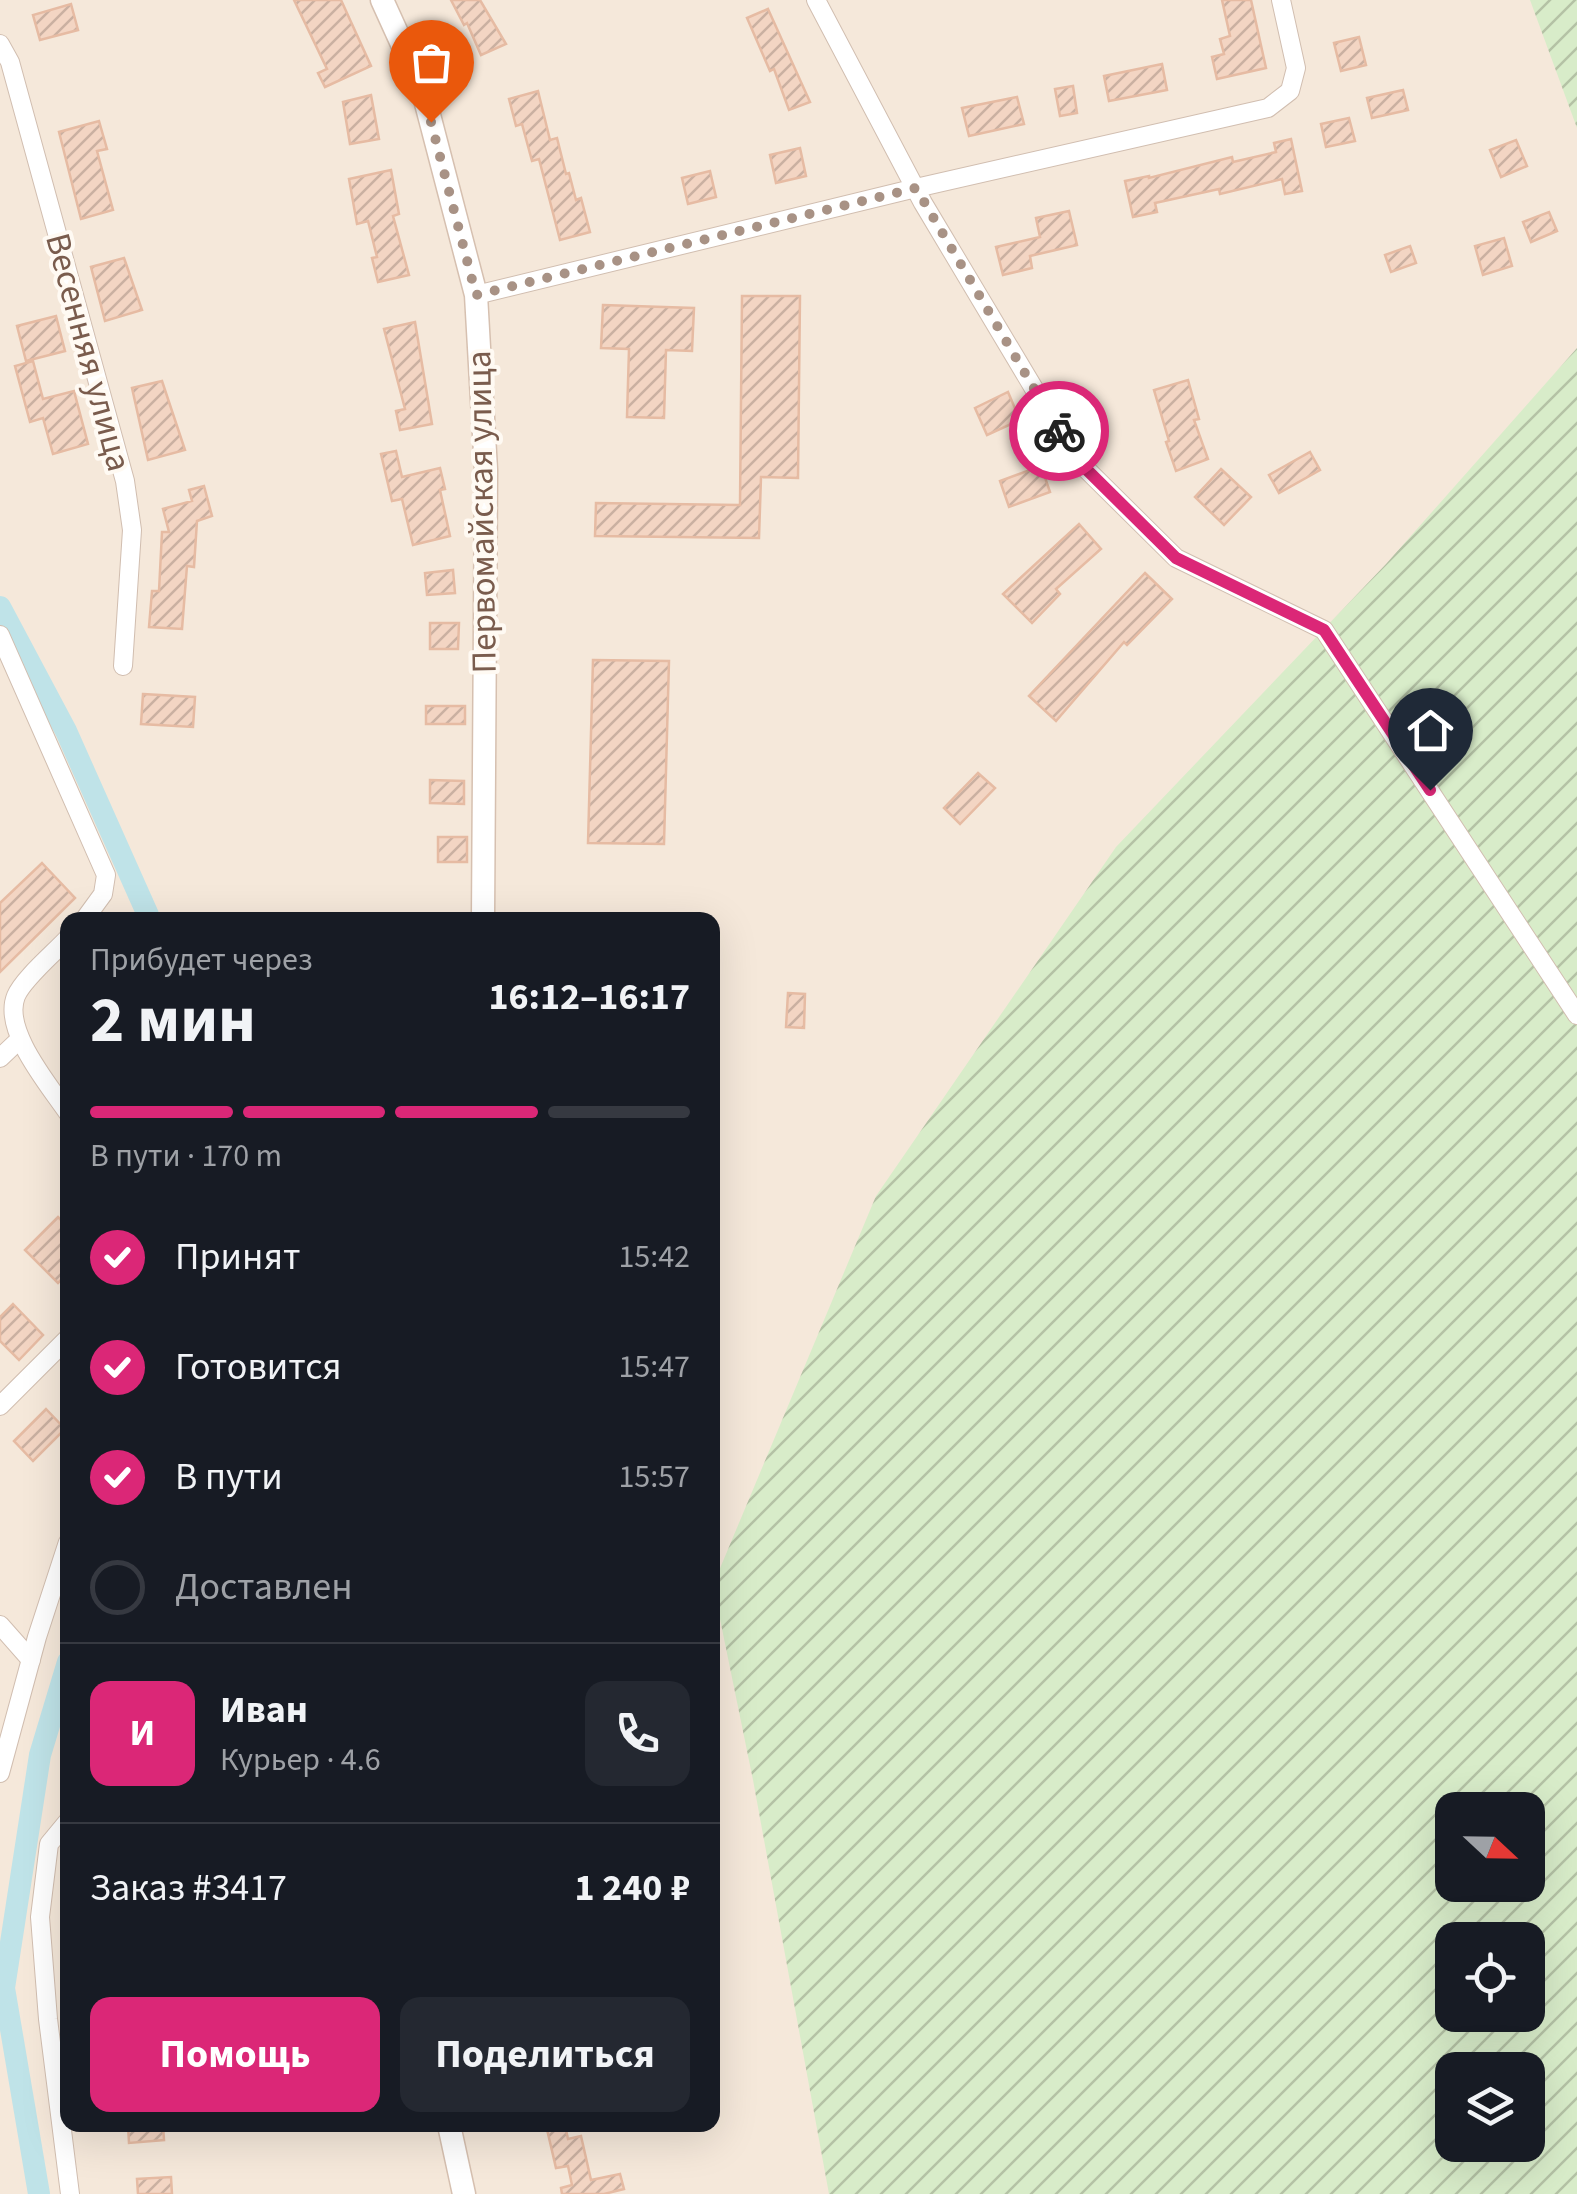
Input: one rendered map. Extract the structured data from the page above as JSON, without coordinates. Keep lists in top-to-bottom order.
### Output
{
  "streets": {
    "main road": ["Первомайская улица"],
    "street": ["Весенняя улица"]
  },
  "north": "right",
  "page": {
    "heading": ["2 мин", "Прибудет через", "16:12–16:17"],
    "panel": [
      "Иван",
      "Курьер · 4.6",
      "Заказ #3417",
      "1 240 ₽"
    ],
    "bar": "В пути · 170 m",
    "list": [
      ["Принят", "15:42"],
      ["Готовится", "15:47"],
      ["В пути", "15:57"],
      "Доставлен"
    ],
    "round": "И",
    "buttons": ["Помощь", "Поделиться"]
  }
}
